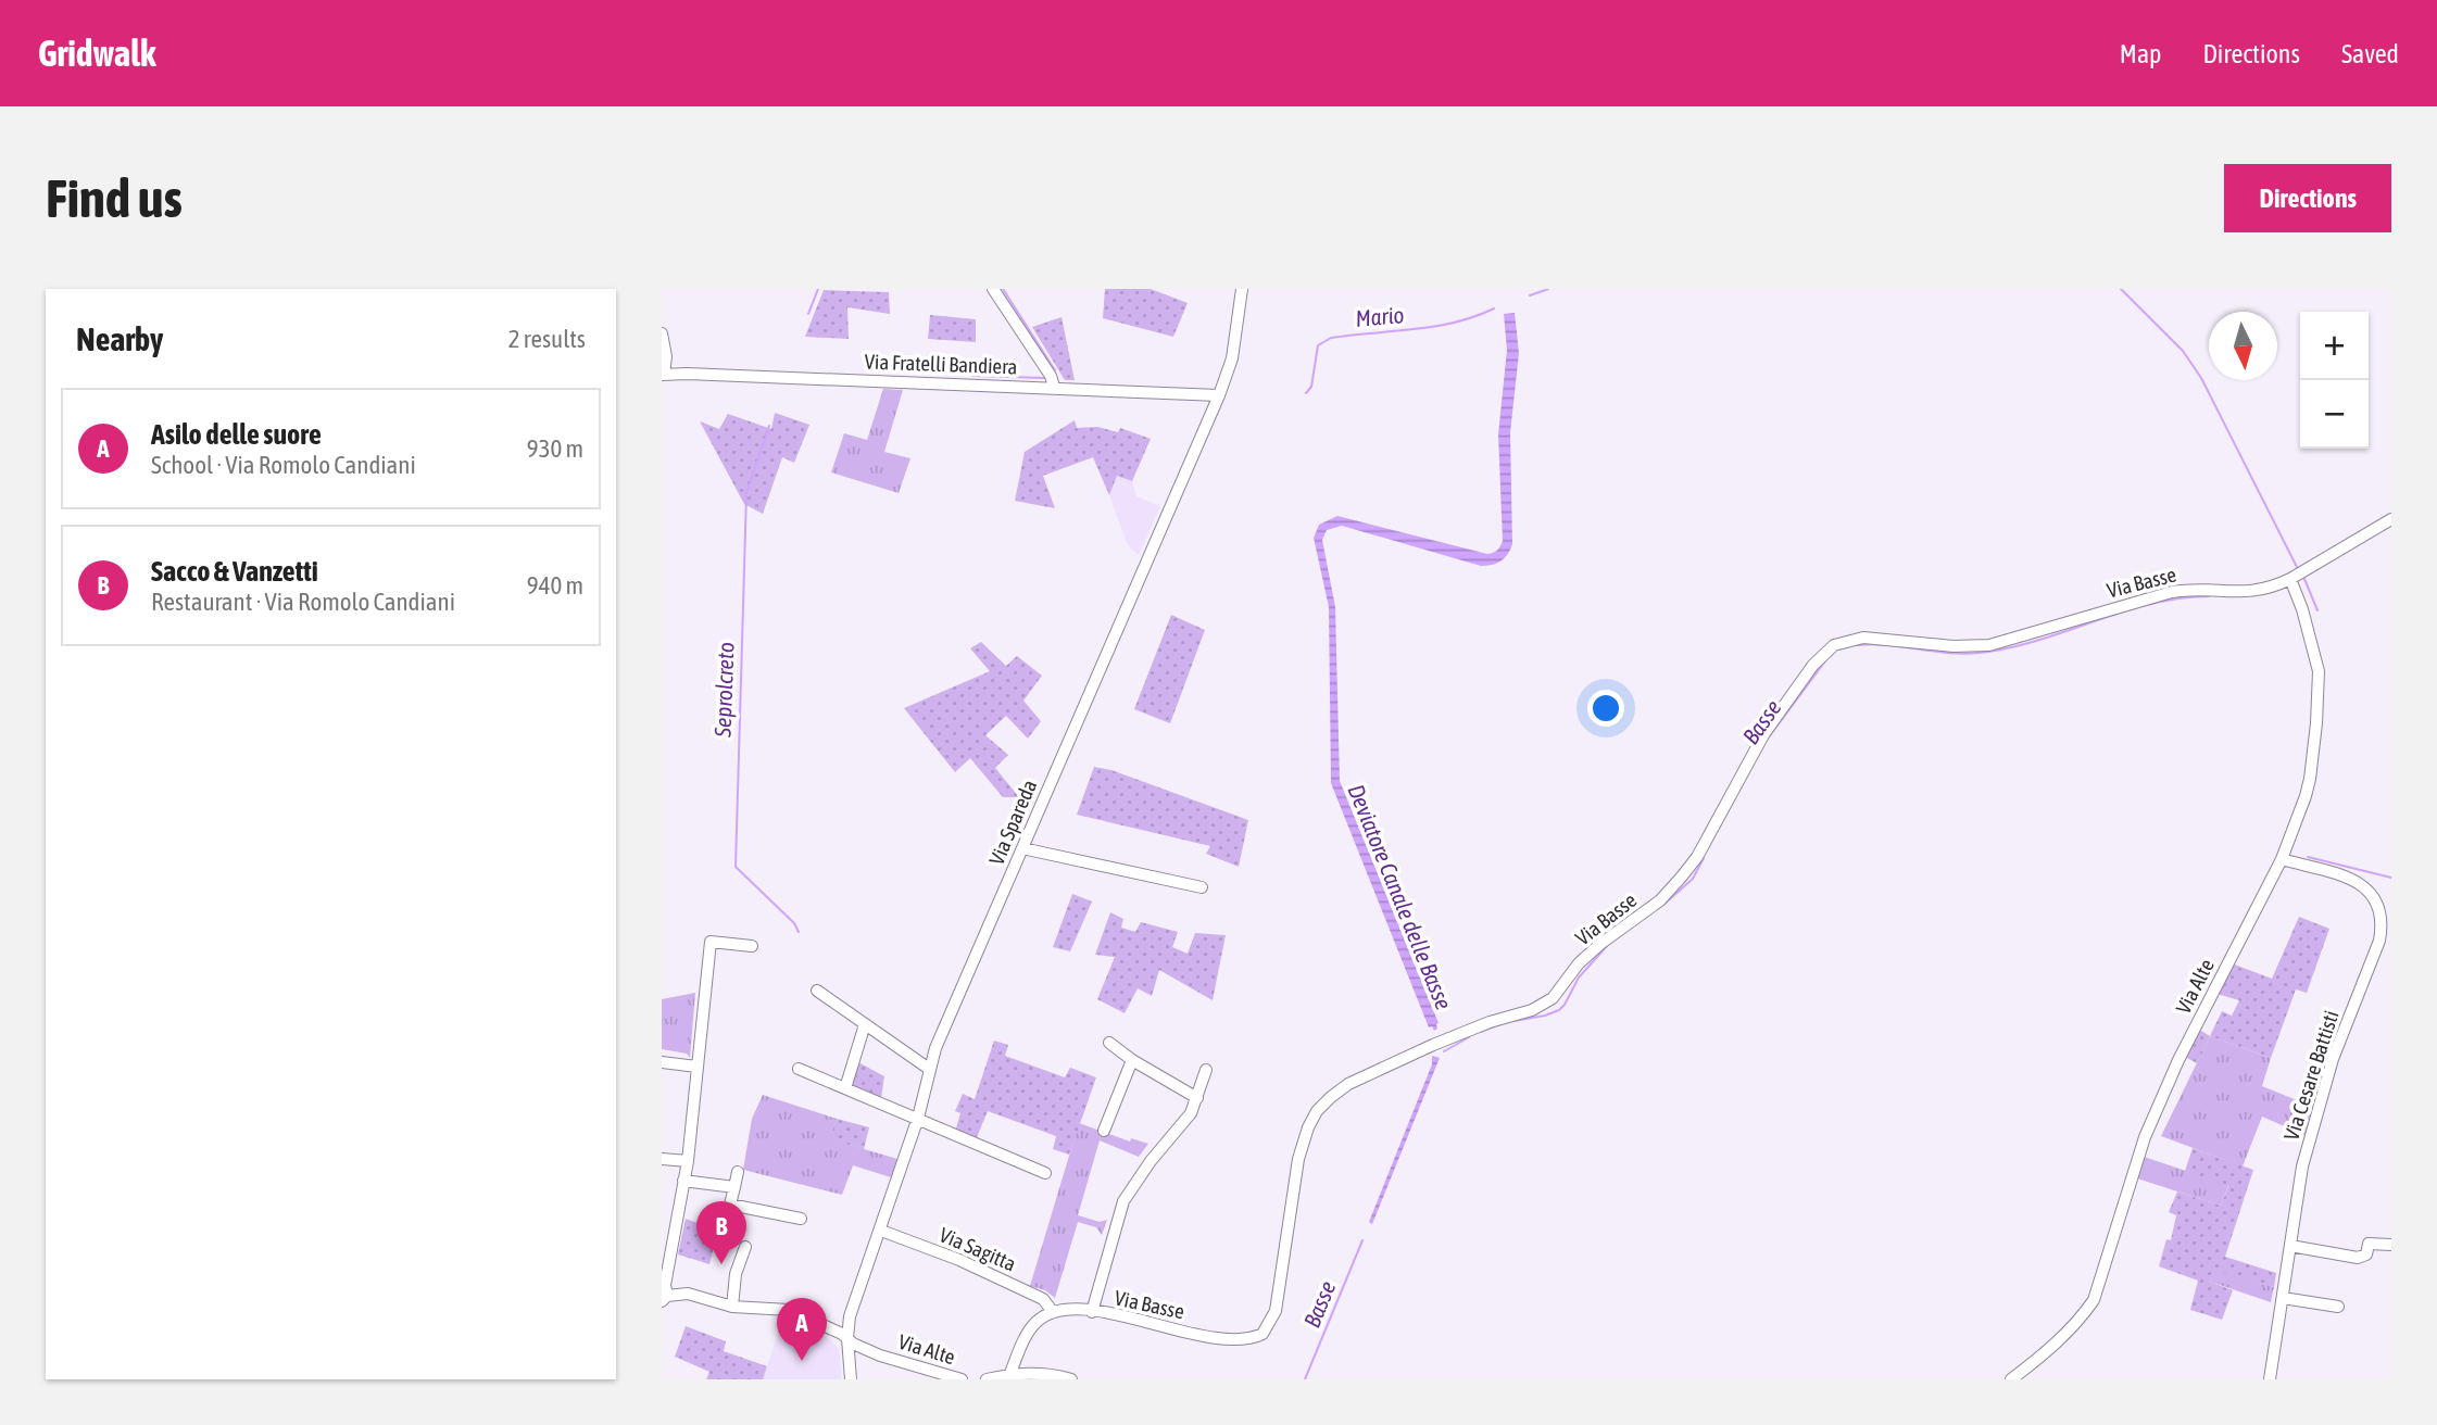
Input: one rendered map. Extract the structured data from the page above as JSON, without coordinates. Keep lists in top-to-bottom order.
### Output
{
  "streets": {
    "street": [
      "Via Fratelli Bandiera",
      "Via Basse",
      "Via Spareda",
      "Via Alte",
      "Via Cesare Battisti",
      "Via Sagitta"
    ]
  },
  "crossings": [
    ["Via Fratelli Bandiera", "Via Spareda"],
    ["Via Basse", "Via Alte"],
    ["Via Basse", "Via Sagitta"],
    ["Via Spareda", "Via Alte"],
    ["Via Spareda", "Via Sagitta"],
    ["Via Alte", "Via Cesare Battisti"]
  ],
  "water": [
    "Mario",
    "Seprolcreto",
    "Basse",
    "Deviatore Canale delle Basse"
  ],
  "north": "bottom",
  "page": {
    "header": "Gridwalk",
    "nav": ["Map", "Directions", "Saved"],
    "buttons": "Directions",
    "title": "Find us",
    "heading": ["Nearby", "2 results"],
    "map_buttons": ["+", "−"],
    "list": [
      {
        "mark": "A",
        "name": "Asilo delle suore",
        "note": "School · Via Romolo Candiani",
        "value": "930 m"
      },
      {
        "mark": "B",
        "name": "Sacco & Vanzetti",
        "note": "Restaurant · Via Romolo Candiani",
        "value": "940 m"
      }
    ],
    "pins": ["B", "A"]
  }
}
